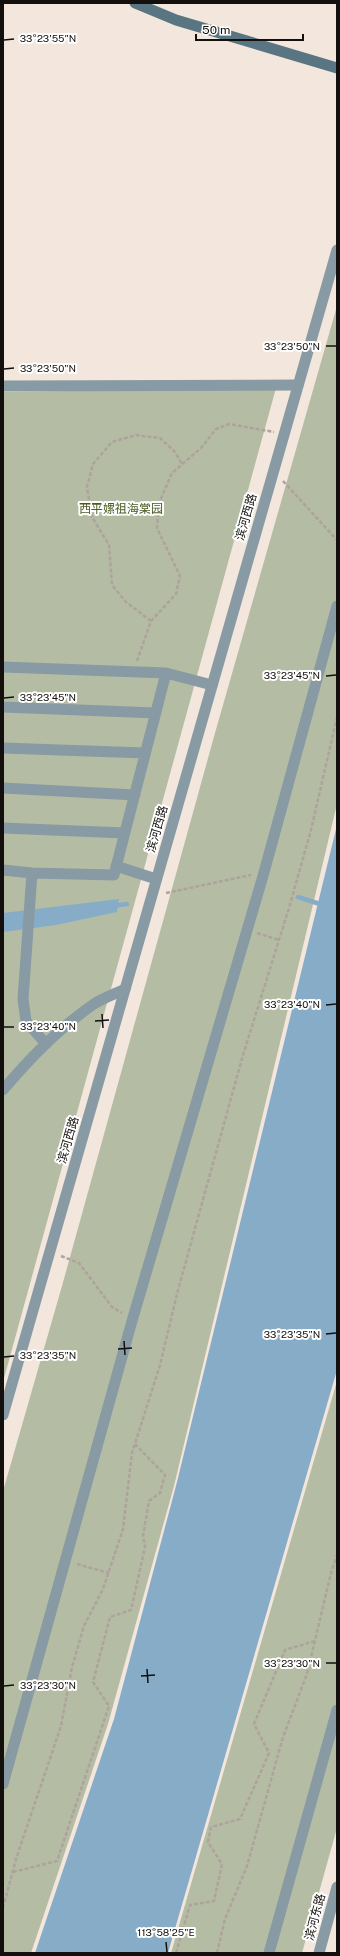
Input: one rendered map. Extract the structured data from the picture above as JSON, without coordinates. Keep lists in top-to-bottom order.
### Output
{
  "streets": {
    "street": ["滨河西路", "滨河东路"]
  },
  "parks": ["西平嫘祖海棠园"],
  "scale_bar": "50 m",
  "coordinates": [
    "33°23'55\"N",
    "33°23'50\"N",
    "33°23'45\"N",
    "33°23'40\"N",
    "33°23'35\"N",
    "33°23'30\"N",
    "113°58'25\"E"
  ]
}
